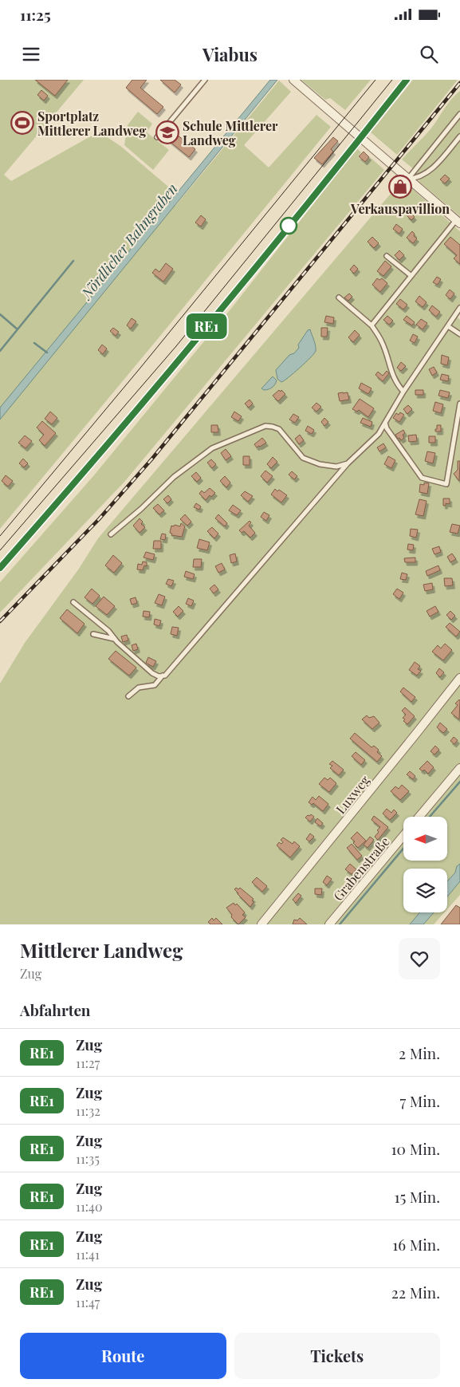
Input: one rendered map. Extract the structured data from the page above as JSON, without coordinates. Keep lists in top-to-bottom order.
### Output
{
  "streets": {
    "street": ["Luxweg", "Grabenstraße"]
  },
  "water": ["Nördlicher Bahngraben"],
  "places": {
    "sports": ["Sportplatz Mittlerer Landweg"],
    "school or university": ["Schule Mittlerer Landweg"],
    "shop": ["Verkauspavillion"]
  },
  "north": "left",
  "page": {
    "status": "11:25",
    "header": "Viabus",
    "on_map": "RE1",
    "heading": [
      ["Mittlerer Landweg", "Zug"],
      "Abfahrten"
    ],
    "list": [
      {
        "mark": "RE1",
        "name": "Zug",
        "note": "11:27",
        "value": "2 Min."
      },
      {
        "mark": "RE1",
        "name": "Zug",
        "note": "11:32",
        "value": "7 Min."
      },
      {
        "mark": "RE1",
        "name": "Zug",
        "note": "11:35",
        "value": "10 Min."
      },
      {
        "mark": "RE1",
        "name": "Zug",
        "note": "11:40",
        "value": "15 Min."
      },
      {
        "mark": "RE1",
        "name": "Zug",
        "note": "11:41",
        "value": "16 Min."
      },
      {
        "mark": "RE1",
        "name": "Zug",
        "note": "11:47",
        "value": "22 Min."
      }
    ],
    "buttons": ["Route", "Tickets"]
  }
}
